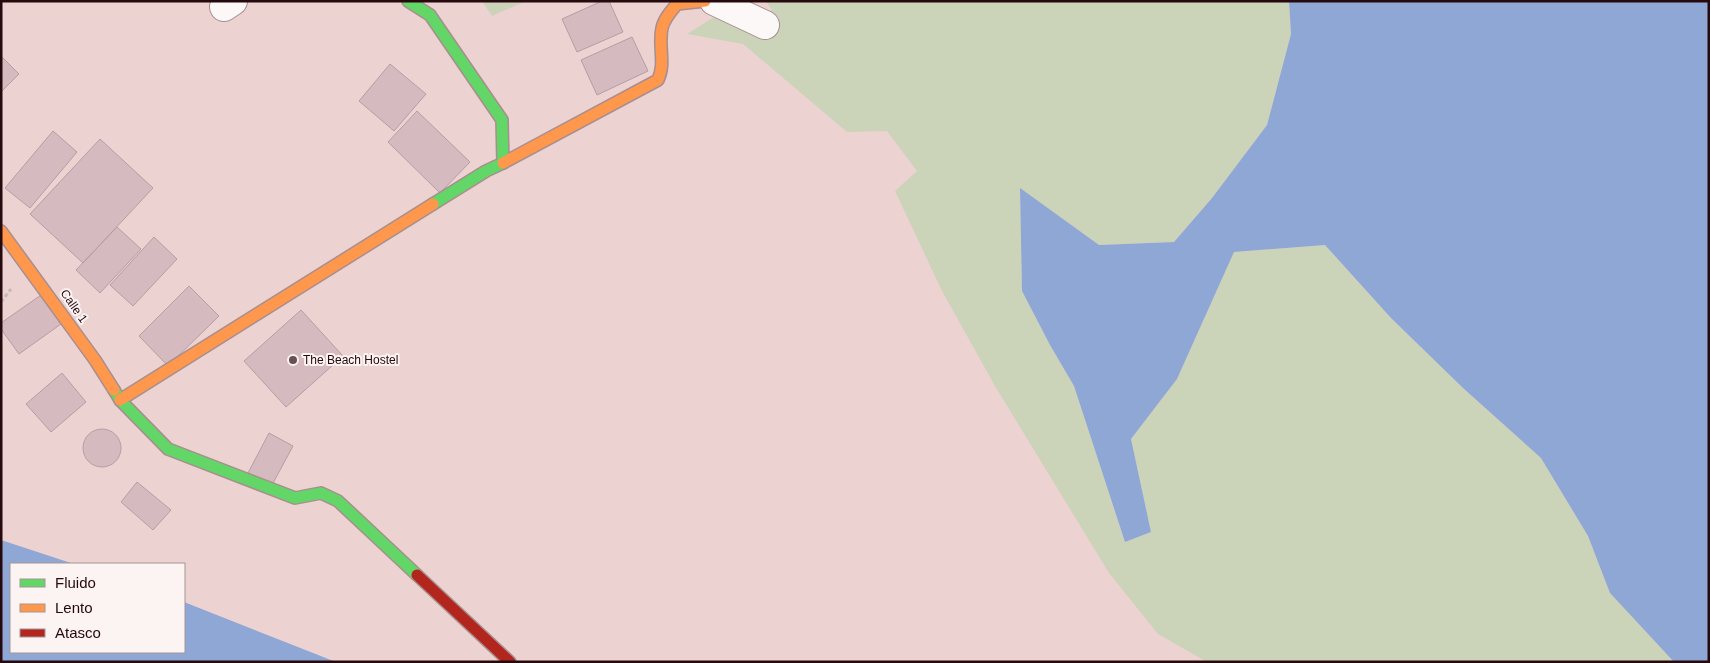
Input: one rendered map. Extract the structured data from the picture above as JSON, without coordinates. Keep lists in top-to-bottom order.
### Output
{
  "streets": {
    "street": ["Calle 1"]
  },
  "places": ["The Beach Hostel"],
  "legend": ["Fluido", "Lento", "Atasco"]
}
